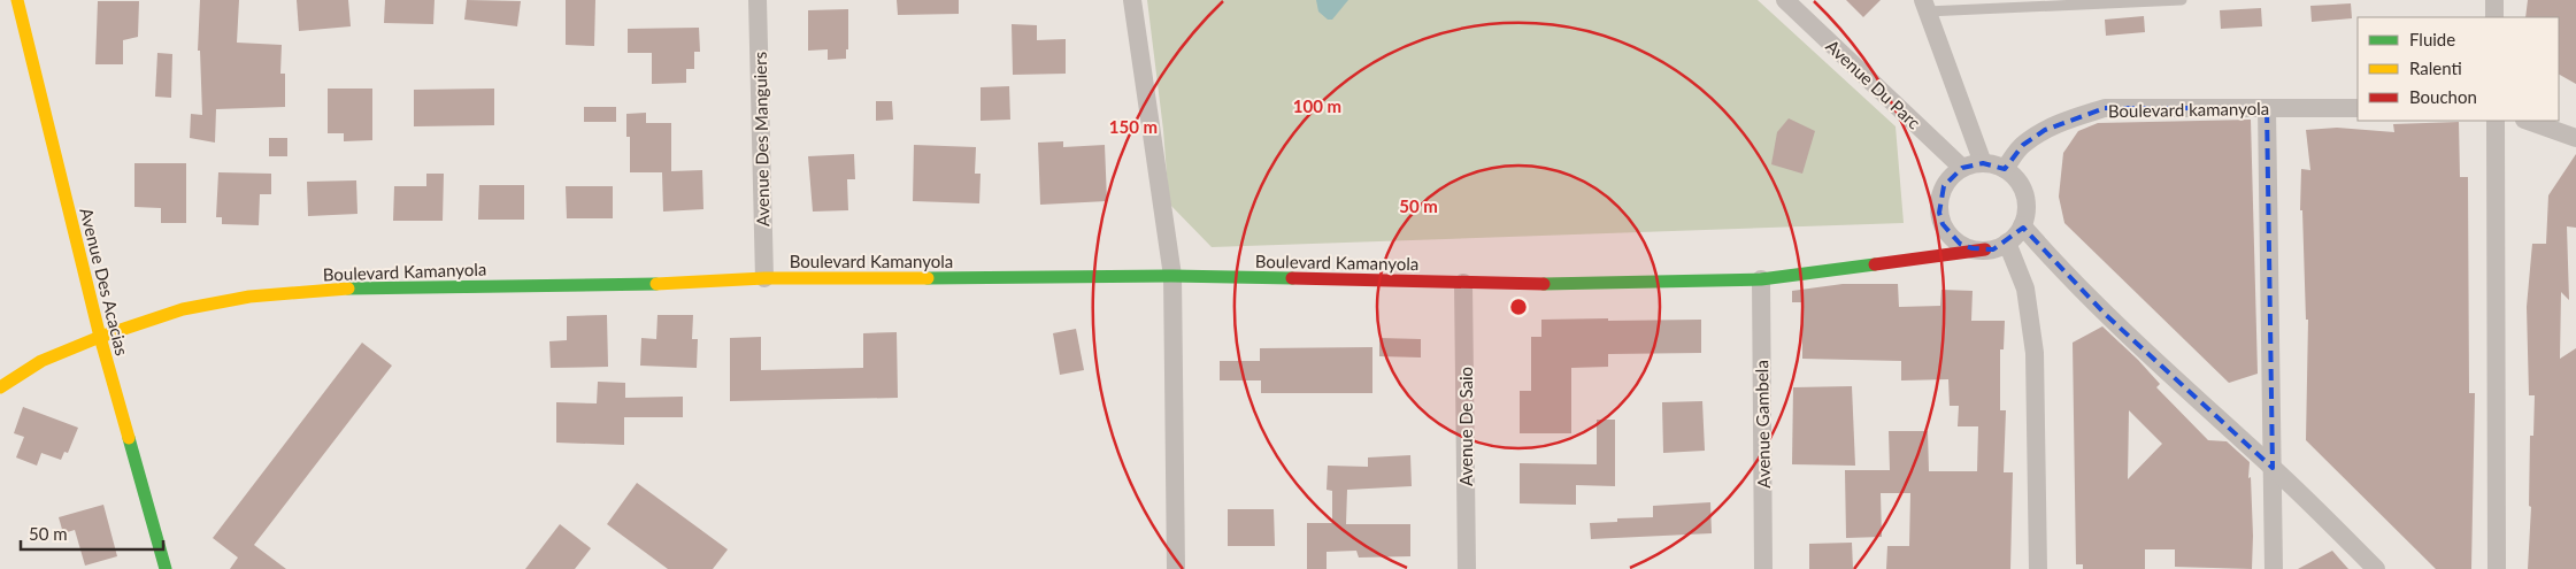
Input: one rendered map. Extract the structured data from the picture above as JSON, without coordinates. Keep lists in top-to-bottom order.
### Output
{
  "streets": {
    "street": [
      "Avenue Du Parc",
      "Boulevard kamanyola",
      "Avenue Des Manguiers",
      "Boulevard Kamanyola",
      "Avenue Des Acacias",
      "Avenue Gambela",
      "Avenue De Saio"
    ]
  },
  "crossings": [
    ["Avenue Du Parc", "Boulevard kamanyola"],
    ["Avenue Du Parc", "Boulevard Kamanyola"],
    ["Boulevard kamanyola", "Boulevard Kamanyola"],
    ["Avenue Des Manguiers", "Boulevard Kamanyola"],
    ["Boulevard Kamanyola", "Avenue Des Acacias"],
    ["Boulevard Kamanyola", "Avenue Gambela"],
    ["Boulevard Kamanyola", "Avenue De Saio"]
  ],
  "legend": ["Fluide", "Ralenti", "Bouchon"],
  "scale_bar": "50 m",
  "rings": ["100 m", "150 m", "50 m"]
}
